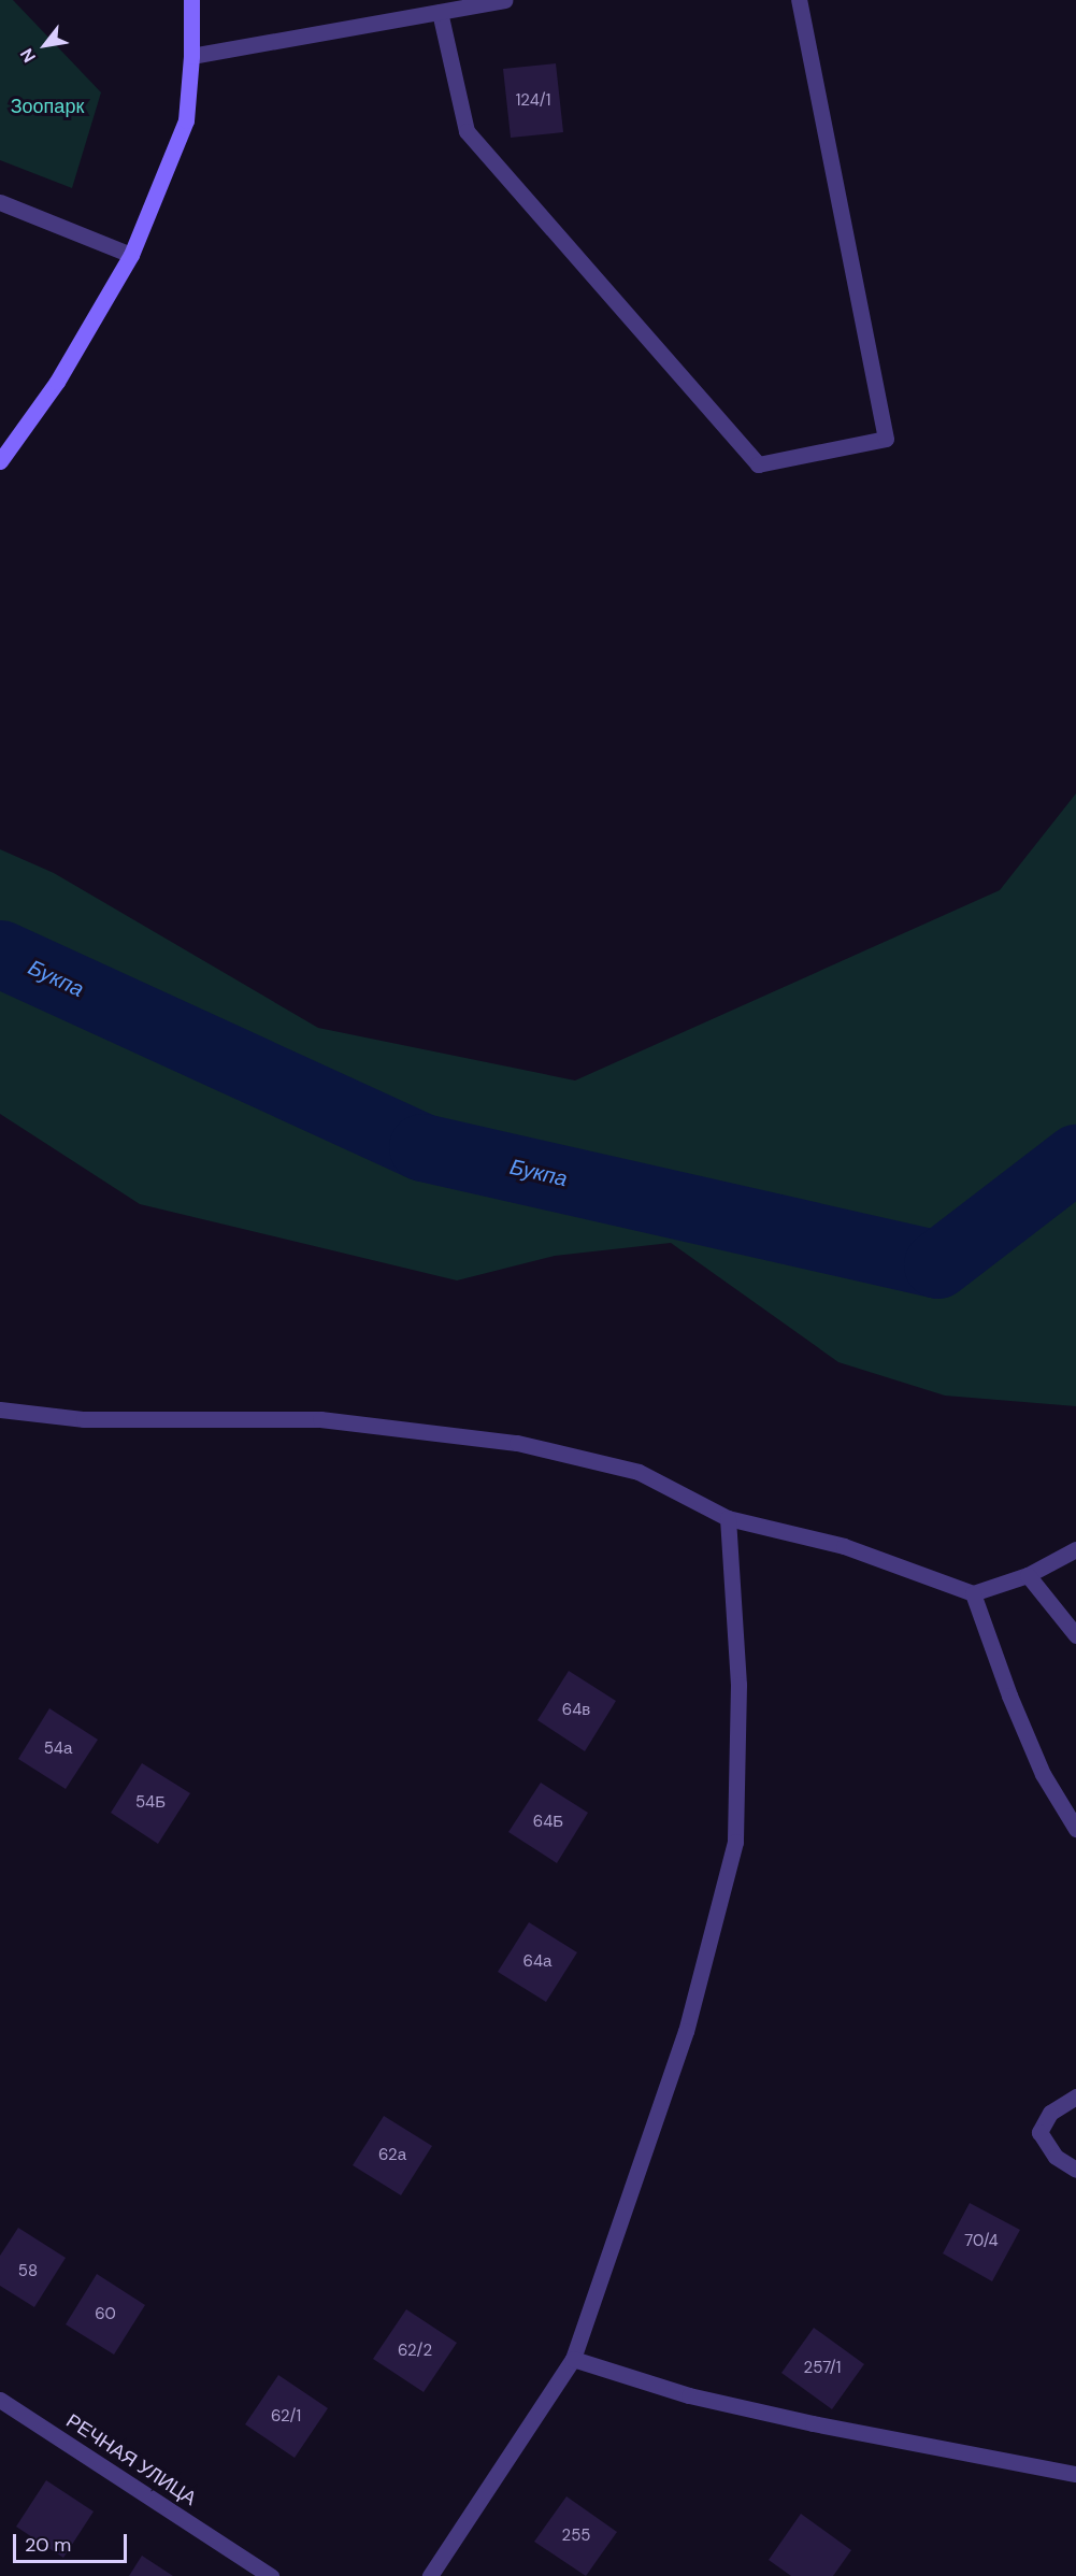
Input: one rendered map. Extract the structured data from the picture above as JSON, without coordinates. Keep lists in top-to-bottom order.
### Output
{
  "streets": {
    "street": ["РЕЧНАЯ УЛИЦА"]
  },
  "water": ["Букпа"],
  "parks": ["Зоопарк"],
  "house_numbers": [
    "124/1",
    "64в",
    "54а",
    "54Б",
    "64Б",
    "64а",
    "62а",
    "70/4",
    "58",
    "60",
    "62/2",
    "257/1",
    "62/1",
    "255"
  ],
  "scale_bar": "20 m",
  "north": "bottom left"
}
